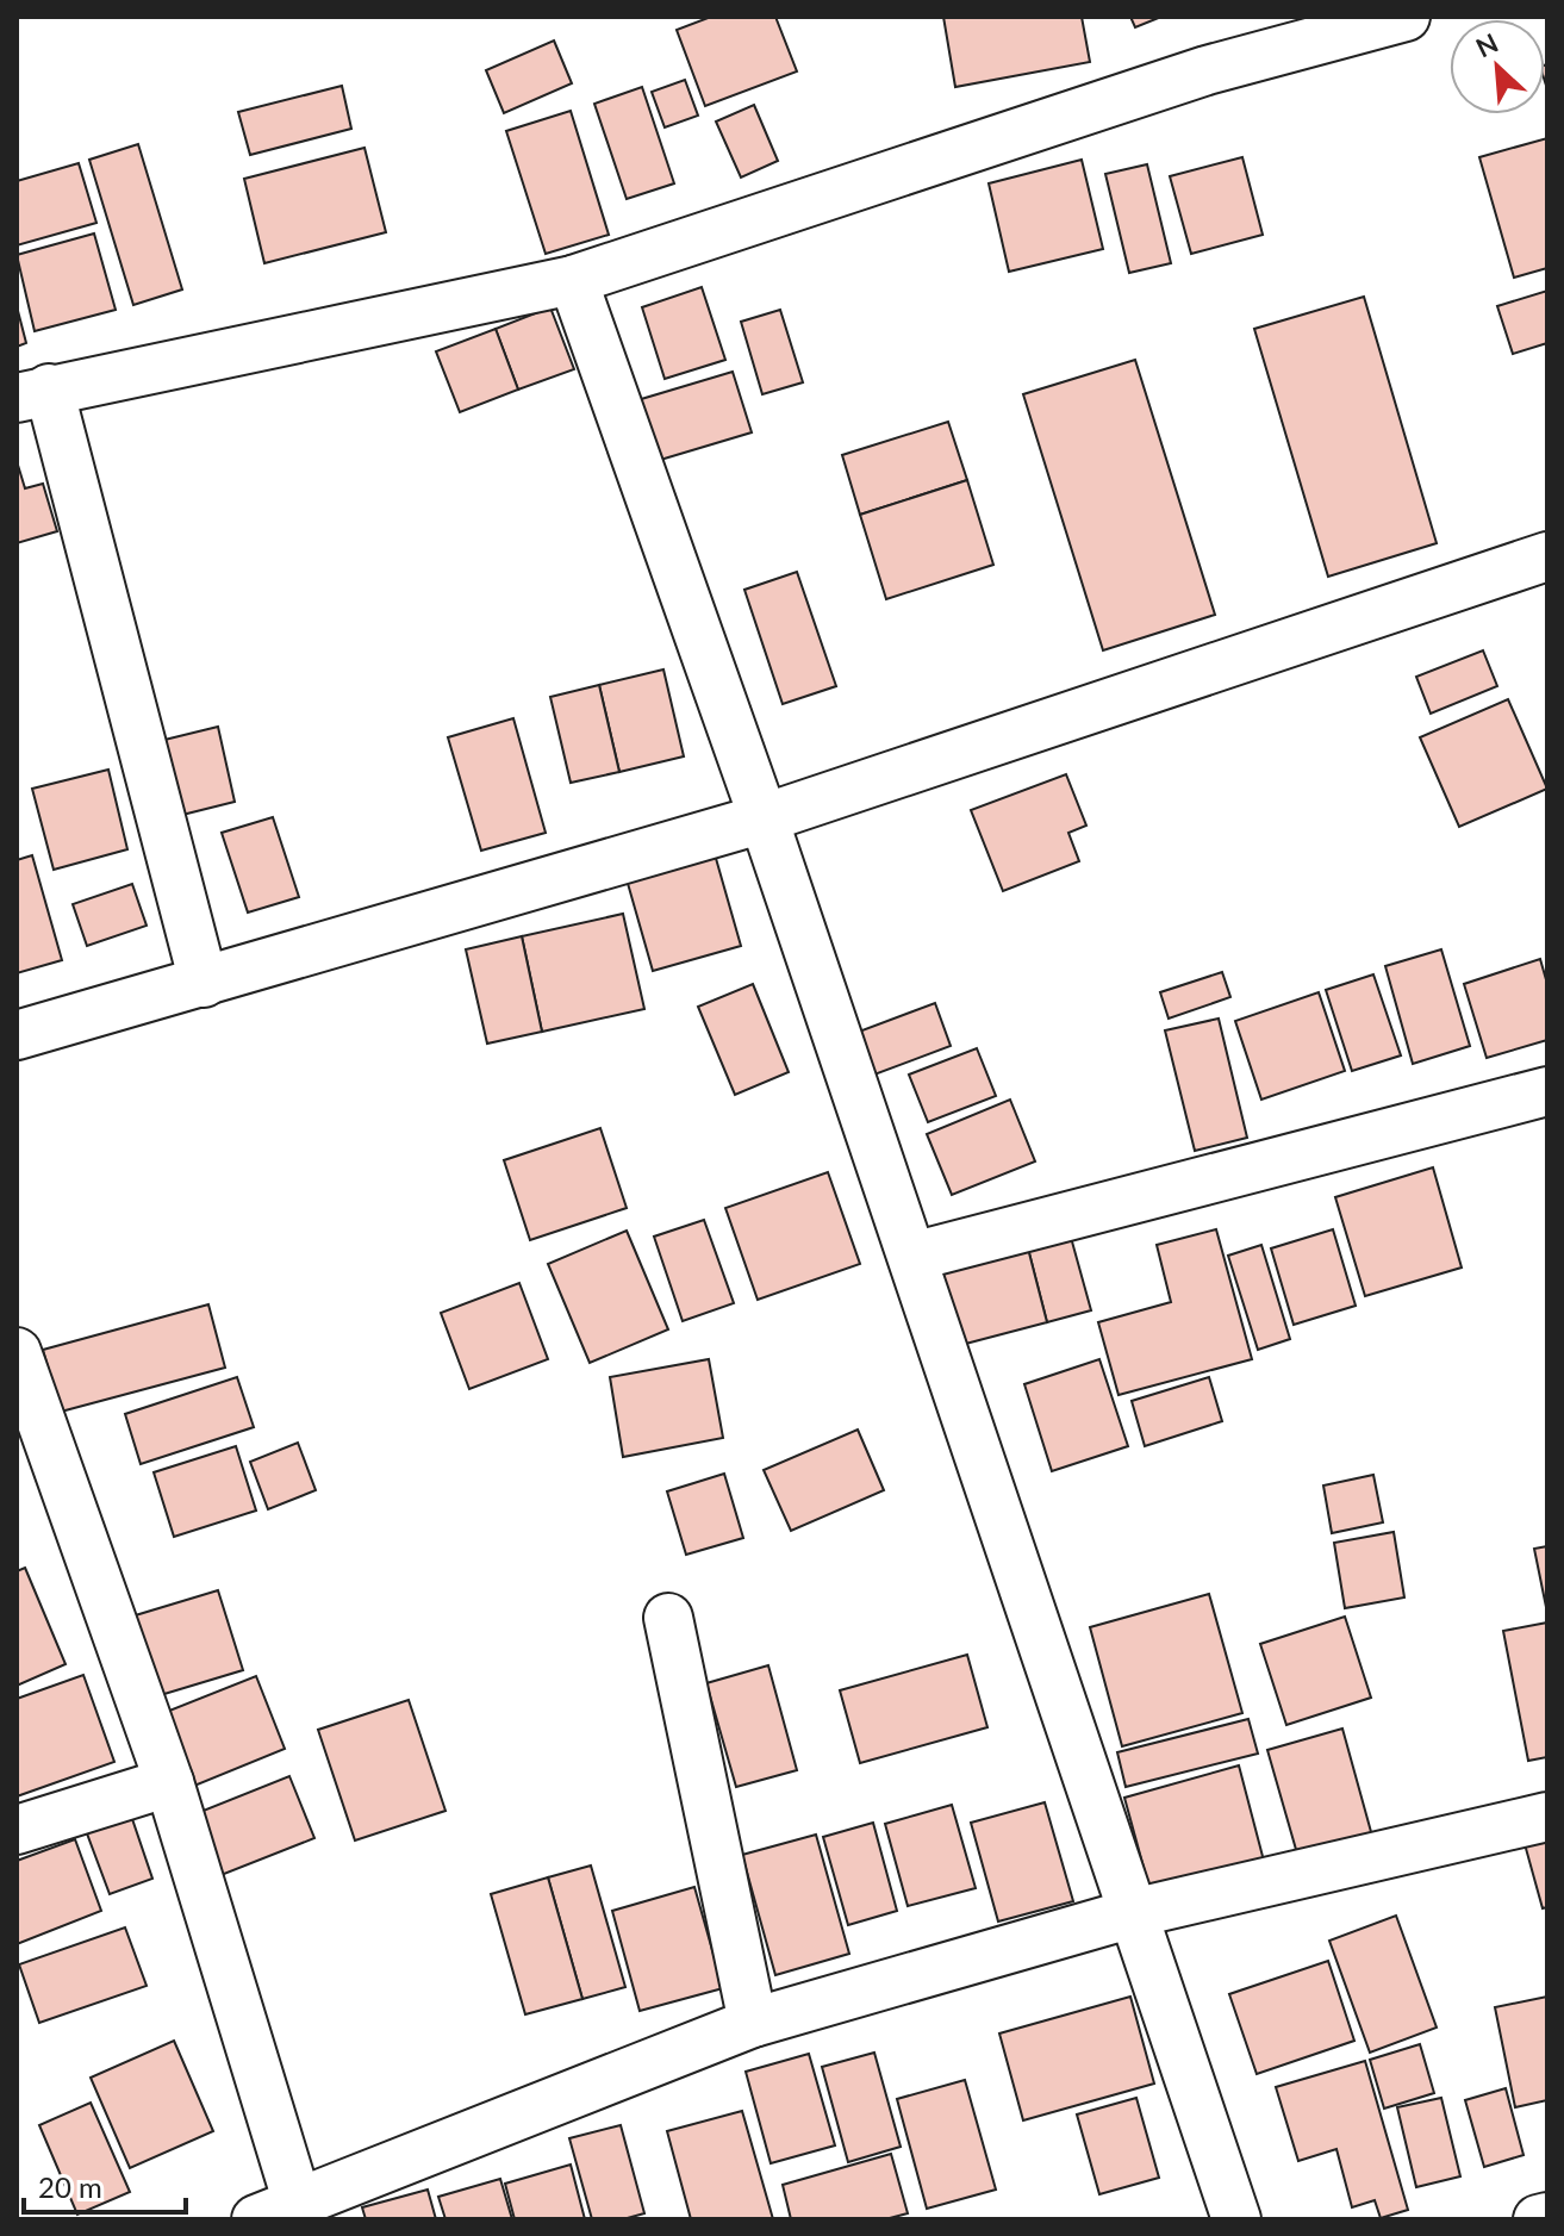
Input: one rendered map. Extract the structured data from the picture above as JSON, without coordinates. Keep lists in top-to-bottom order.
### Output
{
  "scale_bar": "20 m",
  "north": "top left"
}
